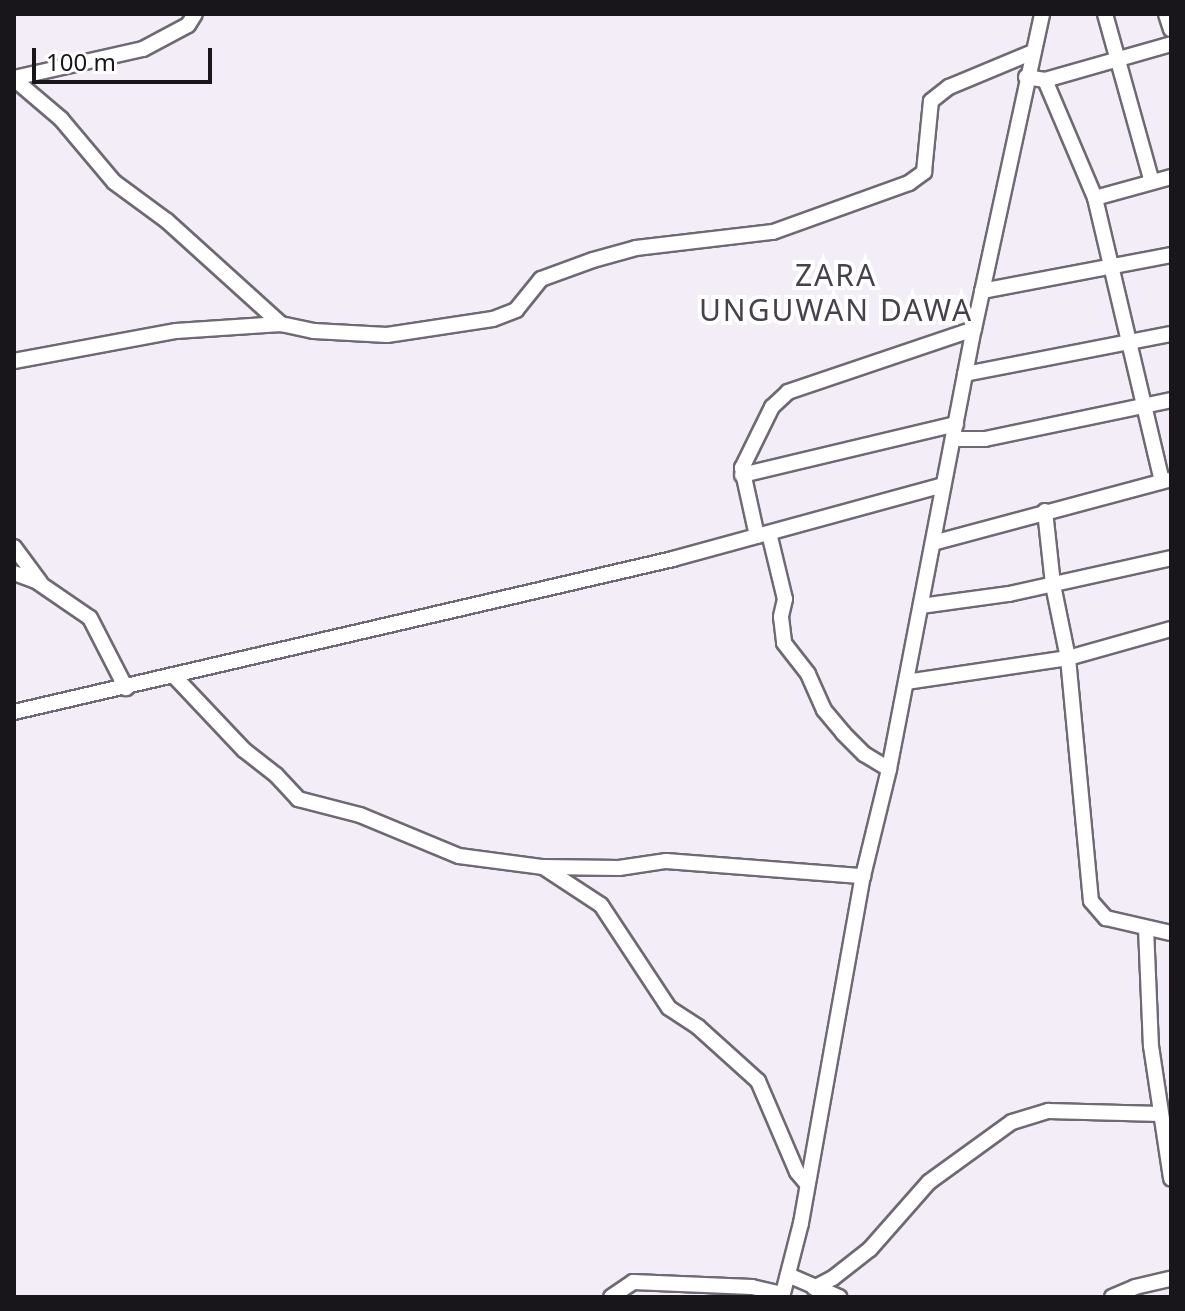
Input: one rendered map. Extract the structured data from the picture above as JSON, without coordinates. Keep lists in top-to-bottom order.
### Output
{
  "districts": ["ZARA UNGUWAN DAWA"],
  "scale_bar": "100 m"
}
